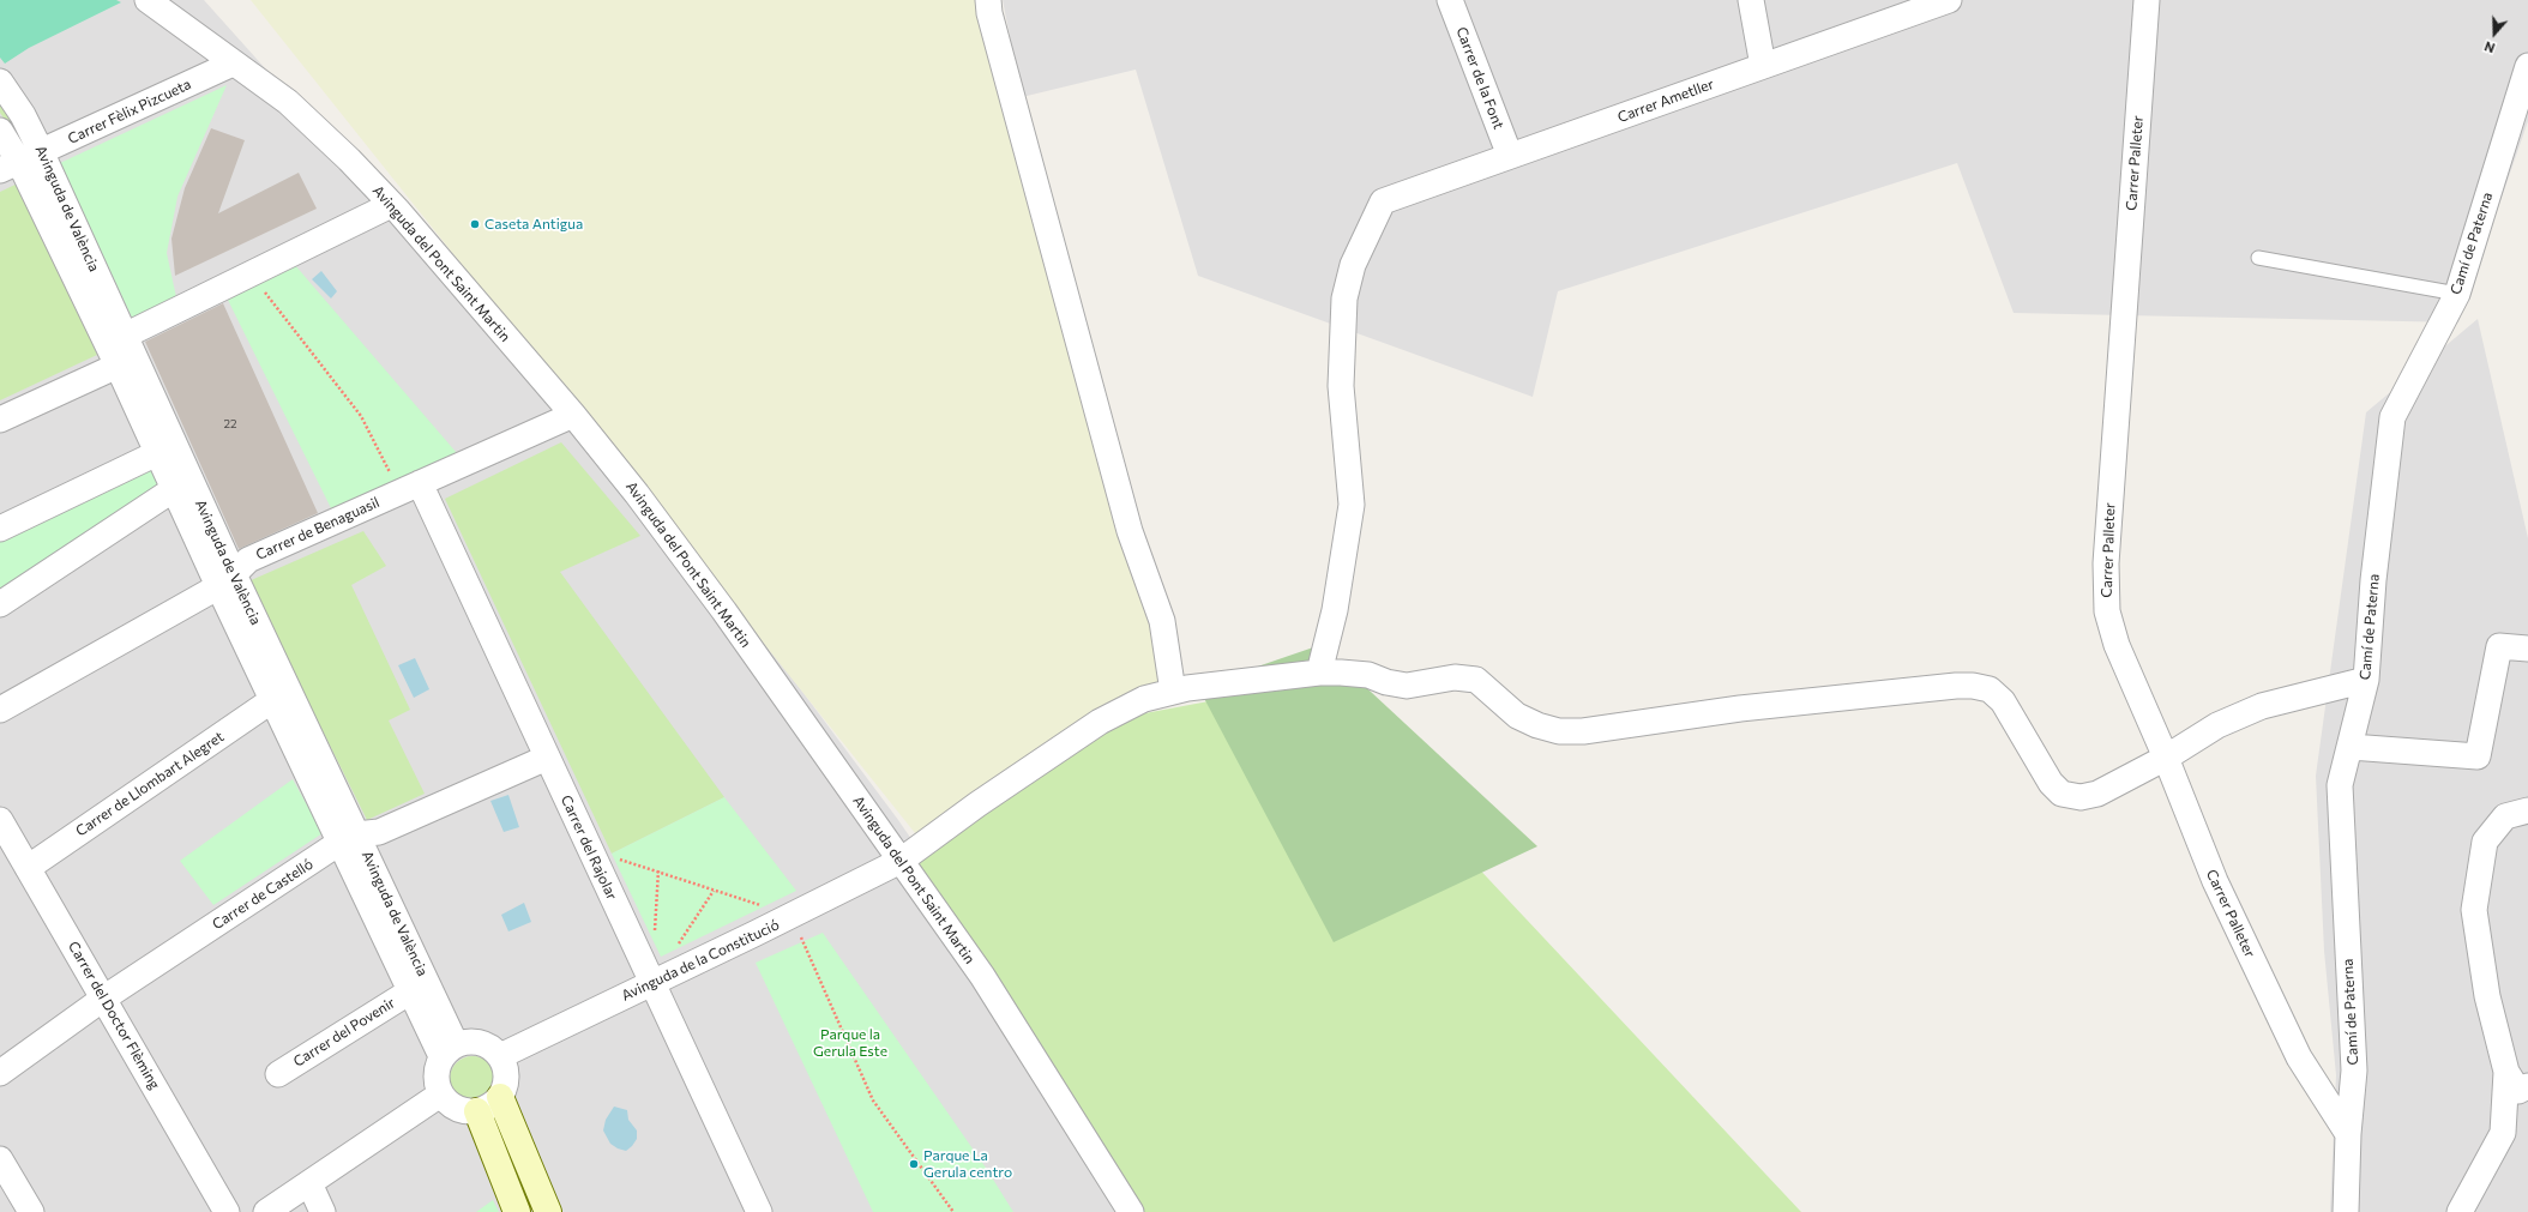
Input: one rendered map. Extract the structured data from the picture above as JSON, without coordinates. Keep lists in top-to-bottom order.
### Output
{
  "streets": {
    "street": [
      "Carrer de la Font",
      "Carrer Ametller",
      "Carrer Fèlix Pizcueta",
      "Carrer Palleter",
      "Avinguda de València",
      "Camí de Paterna",
      "Avinguda del Pont Saint Martin",
      "Carrer de Benaguasil",
      "Carrer de Llombart Alegret",
      "Carrer del Rajolar",
      "Carrer de Castelló",
      "Avinguda de la Constitució",
      "Carrer del Doctor Flèming",
      "Carrer del Povenir"
    ]
  },
  "crossings": [
    ["Carrer de la Font", "Carrer Ametller"],
    ["Carrer Ametller", "Avinguda de la Constitució"],
    ["Carrer Fèlix Pizcueta", "Avinguda de València"],
    ["Carrer Fèlix Pizcueta", "Avinguda del Pont Saint Martin"],
    ["Carrer Palleter", "Camí de Paterna"],
    ["Carrer Palleter", "Avinguda de la Constitució"],
    ["Avinguda de València", "Carrer de Benaguasil"],
    ["Avinguda de València", "Carrer de Llombart Alegret"],
    ["Avinguda de València", "Carrer de Castelló"],
    ["Avinguda de València", "Avinguda de la Constitució"],
    ["Avinguda de València", "Carrer del Povenir"],
    ["Avinguda del Pont Saint Martin", "Carrer de Benaguasil"],
    ["Avinguda del Pont Saint Martin", "Avinguda de la Constitució"],
    ["Carrer de Benaguasil", "Carrer del Rajolar"],
    ["Carrer de Llombart Alegret", "Carrer del Doctor Flèming"],
    ["Carrer del Rajolar", "Carrer de Castelló"],
    ["Carrer del Rajolar", "Avinguda de la Constitució"],
    ["Carrer de Castelló", "Carrer del Doctor Flèming"]
  ],
  "parks": ["Parque la Gerula Este"],
  "places": ["Caseta Antigua", "Parque La Gerula centro"],
  "house_numbers": ["22"],
  "north": "bottom"
}
